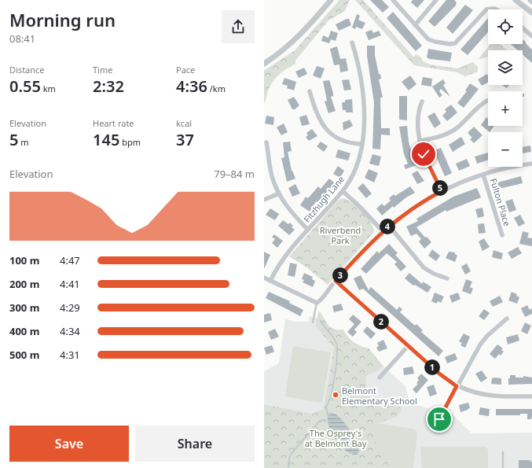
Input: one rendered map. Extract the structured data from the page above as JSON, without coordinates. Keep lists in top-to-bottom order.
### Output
{
  "streets": {
    "street": ["Fitzhugh Lane", "Fulton Place"]
  },
  "parks": ["Riverbend Park", "The Osprey's at Belmont Bay"],
  "places": ["Belmont Elementary School"],
  "page": {
    "heading": ["Morning run", "08:41"],
    "map_buttons": ["+", "−"],
    "stats": [
      ["Distance", "0.55 km"],
      ["Time", "2:32"],
      ["Pace", "4:36 /km"],
      ["Elevation", "5 m"],
      ["Heart rate", "145 bpm"],
      ["kcal", "37"]
    ],
    "chart": ["Elevation", "79–84 m"],
    "pins": [
      "5",
      "4",
      "3",
      "2",
      "1"
    ],
    "list": [
      {
        "name": "100 m",
        "note": "4:47"
      },
      {
        "name": "200 m",
        "note": "4:41"
      },
      {
        "name": "300 m",
        "note": "4:29"
      },
      {
        "name": "400 m",
        "note": "4:34"
      },
      {
        "name": "500 m",
        "note": "4:31"
      }
    ],
    "buttons": ["Save", "Share"]
  }
}
